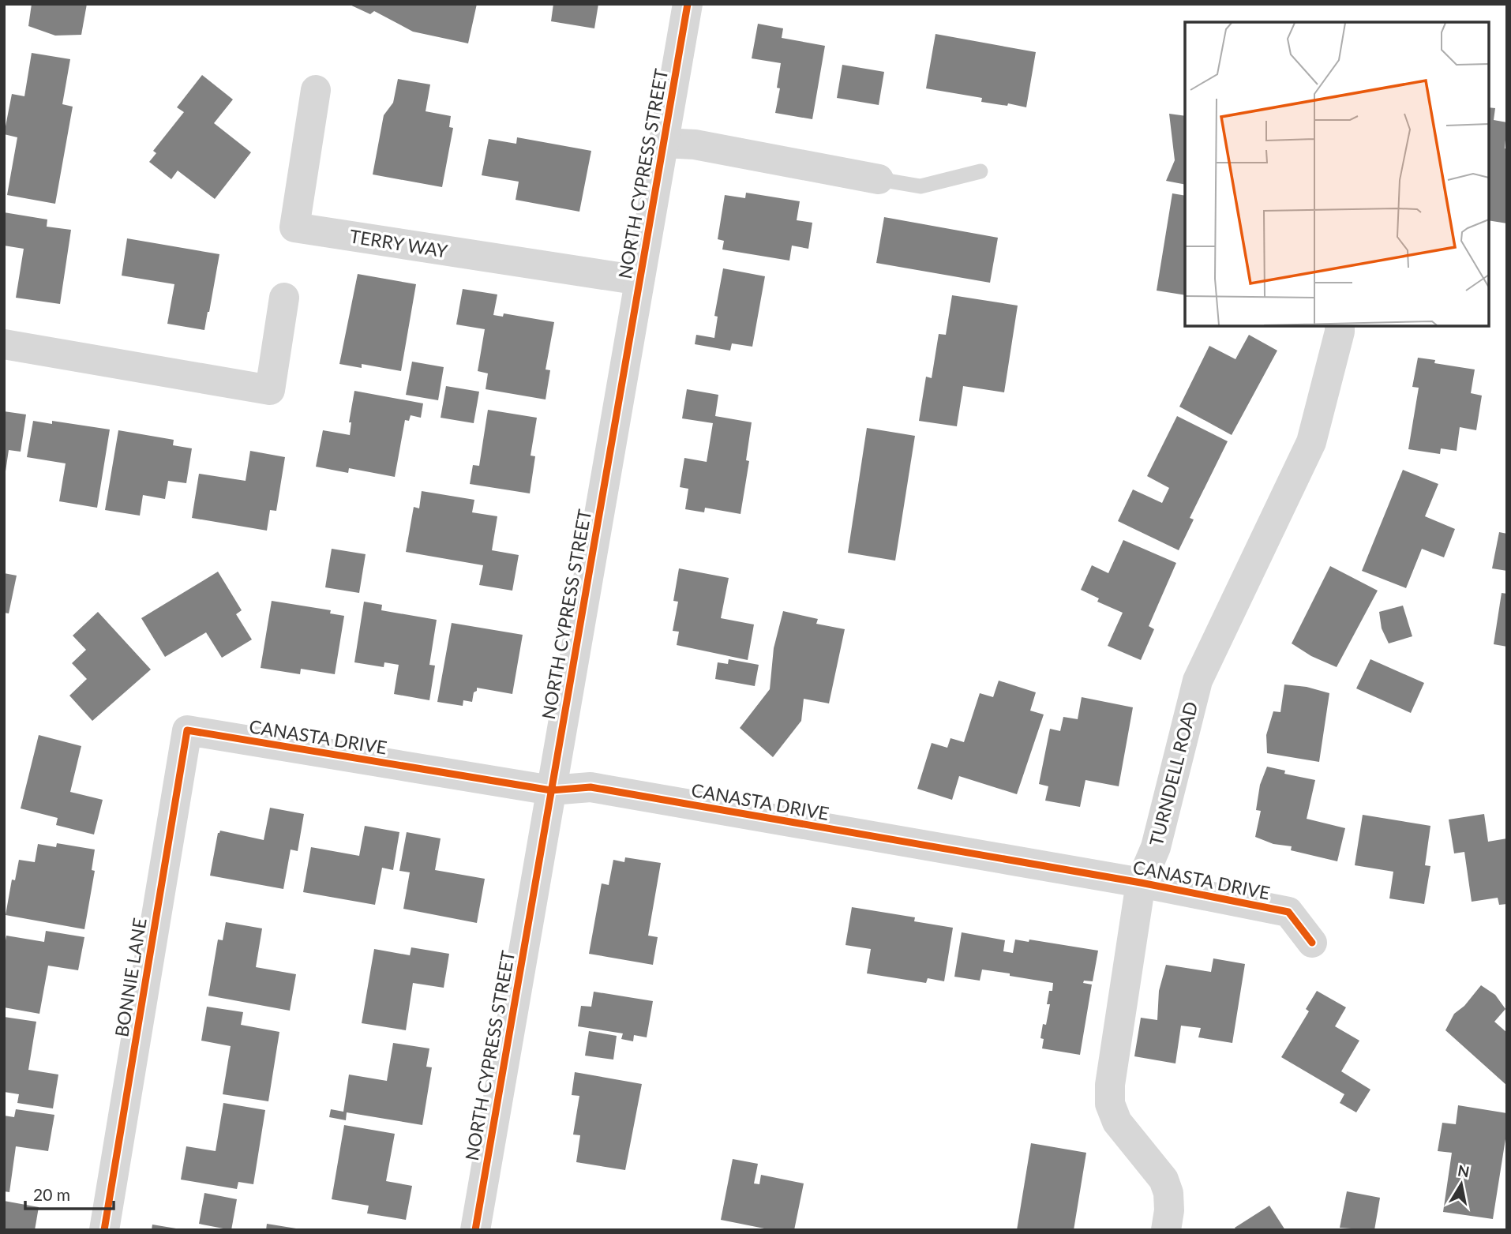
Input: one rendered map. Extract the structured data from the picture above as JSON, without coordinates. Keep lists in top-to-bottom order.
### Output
{
  "streets": {
    "street": [
      "NORTH CYPRESS STREET",
      "TERRY WAY",
      "CANASTA DRIVE",
      "TURNDELL ROAD",
      "BONNIE LANE"
    ]
  },
  "crossings": [
    ["NORTH CYPRESS STREET", "TERRY WAY"],
    ["NORTH CYPRESS STREET", "CANASTA DRIVE"],
    ["CANASTA DRIVE", "TURNDELL ROAD"],
    ["CANASTA DRIVE", "BONNIE LANE"]
  ],
  "scale_bar": "20 m",
  "north": "top"
}
